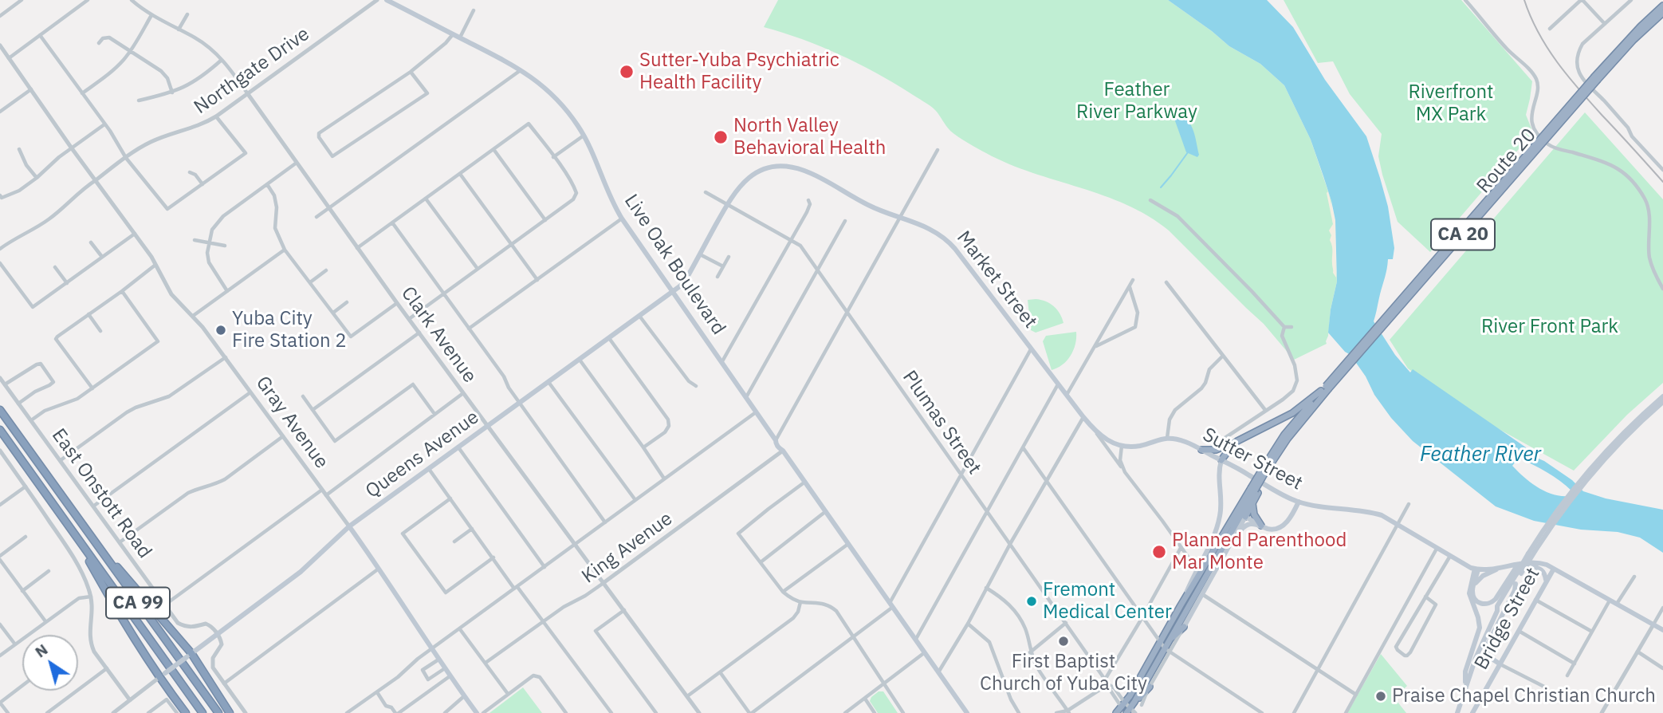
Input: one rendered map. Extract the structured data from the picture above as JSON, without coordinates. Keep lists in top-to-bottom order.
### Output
{
  "streets": {
    "highway": ["Route 20", "CA 20", "CA 99"],
    "main road": [
      "Live Oak Boulevard",
      "Market Street",
      "Gray Avenue",
      "Queens Avenue",
      "Sutter Street",
      "Bridge Street"
    ],
    "street": [
      "Northgate Drive",
      "Clark Avenue",
      "Plumas Street",
      "East Onstott Road",
      "King Avenue"
    ]
  },
  "crossings": [
    ["Northgate Drive", "Clark Avenue"],
    ["Northgate Drive", "Gray Avenue"],
    ["Route 20", "CA 20"],
    ["CA 20", "Plumas Street"],
    ["Live Oak Boulevard", "Queens Avenue"],
    ["Live Oak Boulevard", "King Avenue"],
    ["Market Street", "Plumas Street"],
    ["Market Street", "Queens Avenue"],
    ["Market Street", "Sutter Street"],
    ["Clark Avenue", "Queens Avenue"],
    ["Clark Avenue", "King Avenue"],
    ["Gray Avenue", "Queens Avenue"],
    ["Plumas Street", "Queens Avenue"],
    ["Queens Avenue", "East Onstott Road"]
  ],
  "water": ["Feather River"],
  "parks": ["Feather River Parkway", "Riverfront MX Park", "River Front Park"],
  "places": [
    "Sutter-Yuba Psychiatric Health Facility",
    "North Valley Behavioral Health",
    "Yuba City Fire Station 2",
    "Planned Parenthood Mar Monte",
    "Fremont Medical Center",
    "First Baptist Church of Yuba City",
    "Praise Chapel Christian Church"
  ],
  "north": "top left"
}
